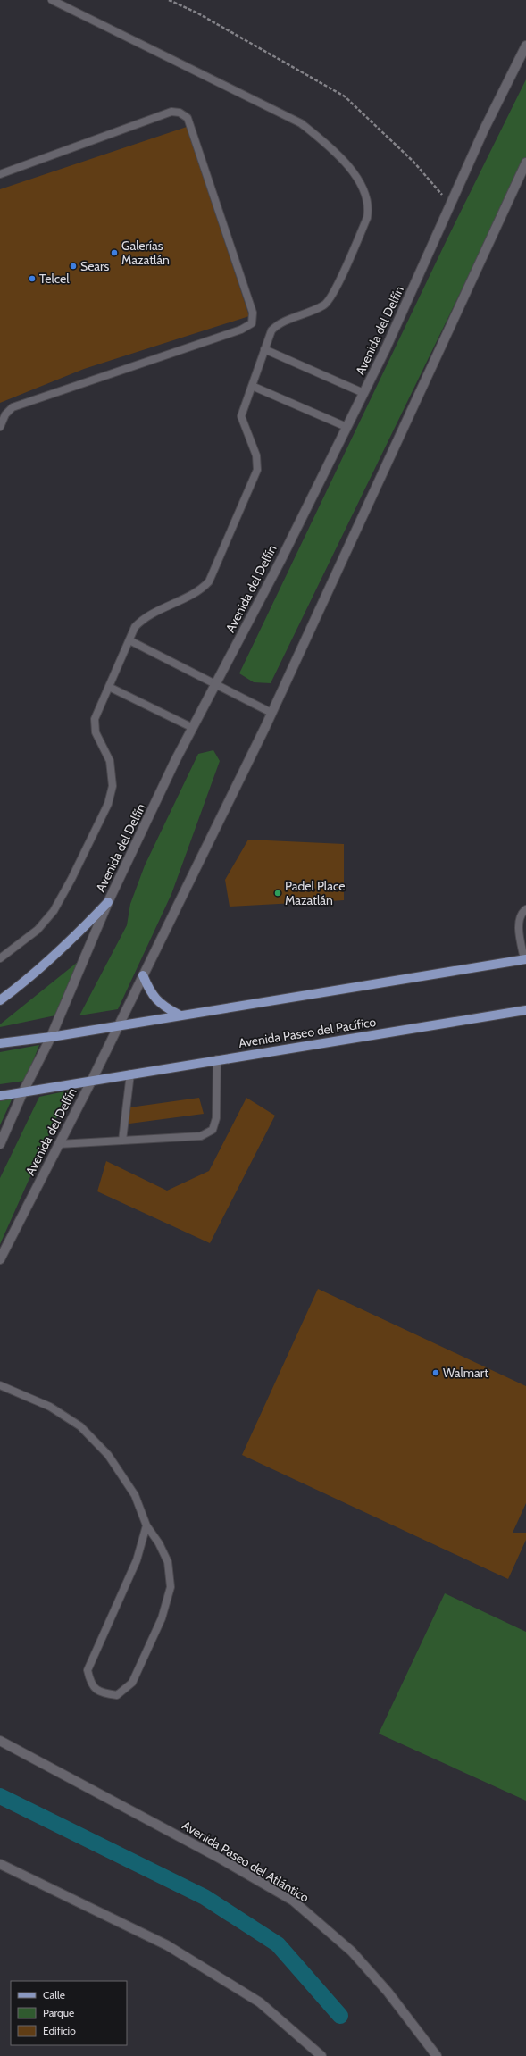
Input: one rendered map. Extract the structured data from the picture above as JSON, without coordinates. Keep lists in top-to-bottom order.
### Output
{
  "streets": {
    "main road": ["Avenida Paseo del Pacífico"],
    "street": ["Avenida del Delfín", "Avenida Paseo del Atlántico"]
  },
  "crossings": [
    ["Avenida del Delfín", "Avenida Paseo del Pacífico"]
  ],
  "places": [
    "Galerías Mazatlán",
    "Sears",
    "Telcel",
    "Padel Place Mazatlán",
    "Walmart"
  ],
  "legend": ["Calle", "Parque", "Edificio"]
}
